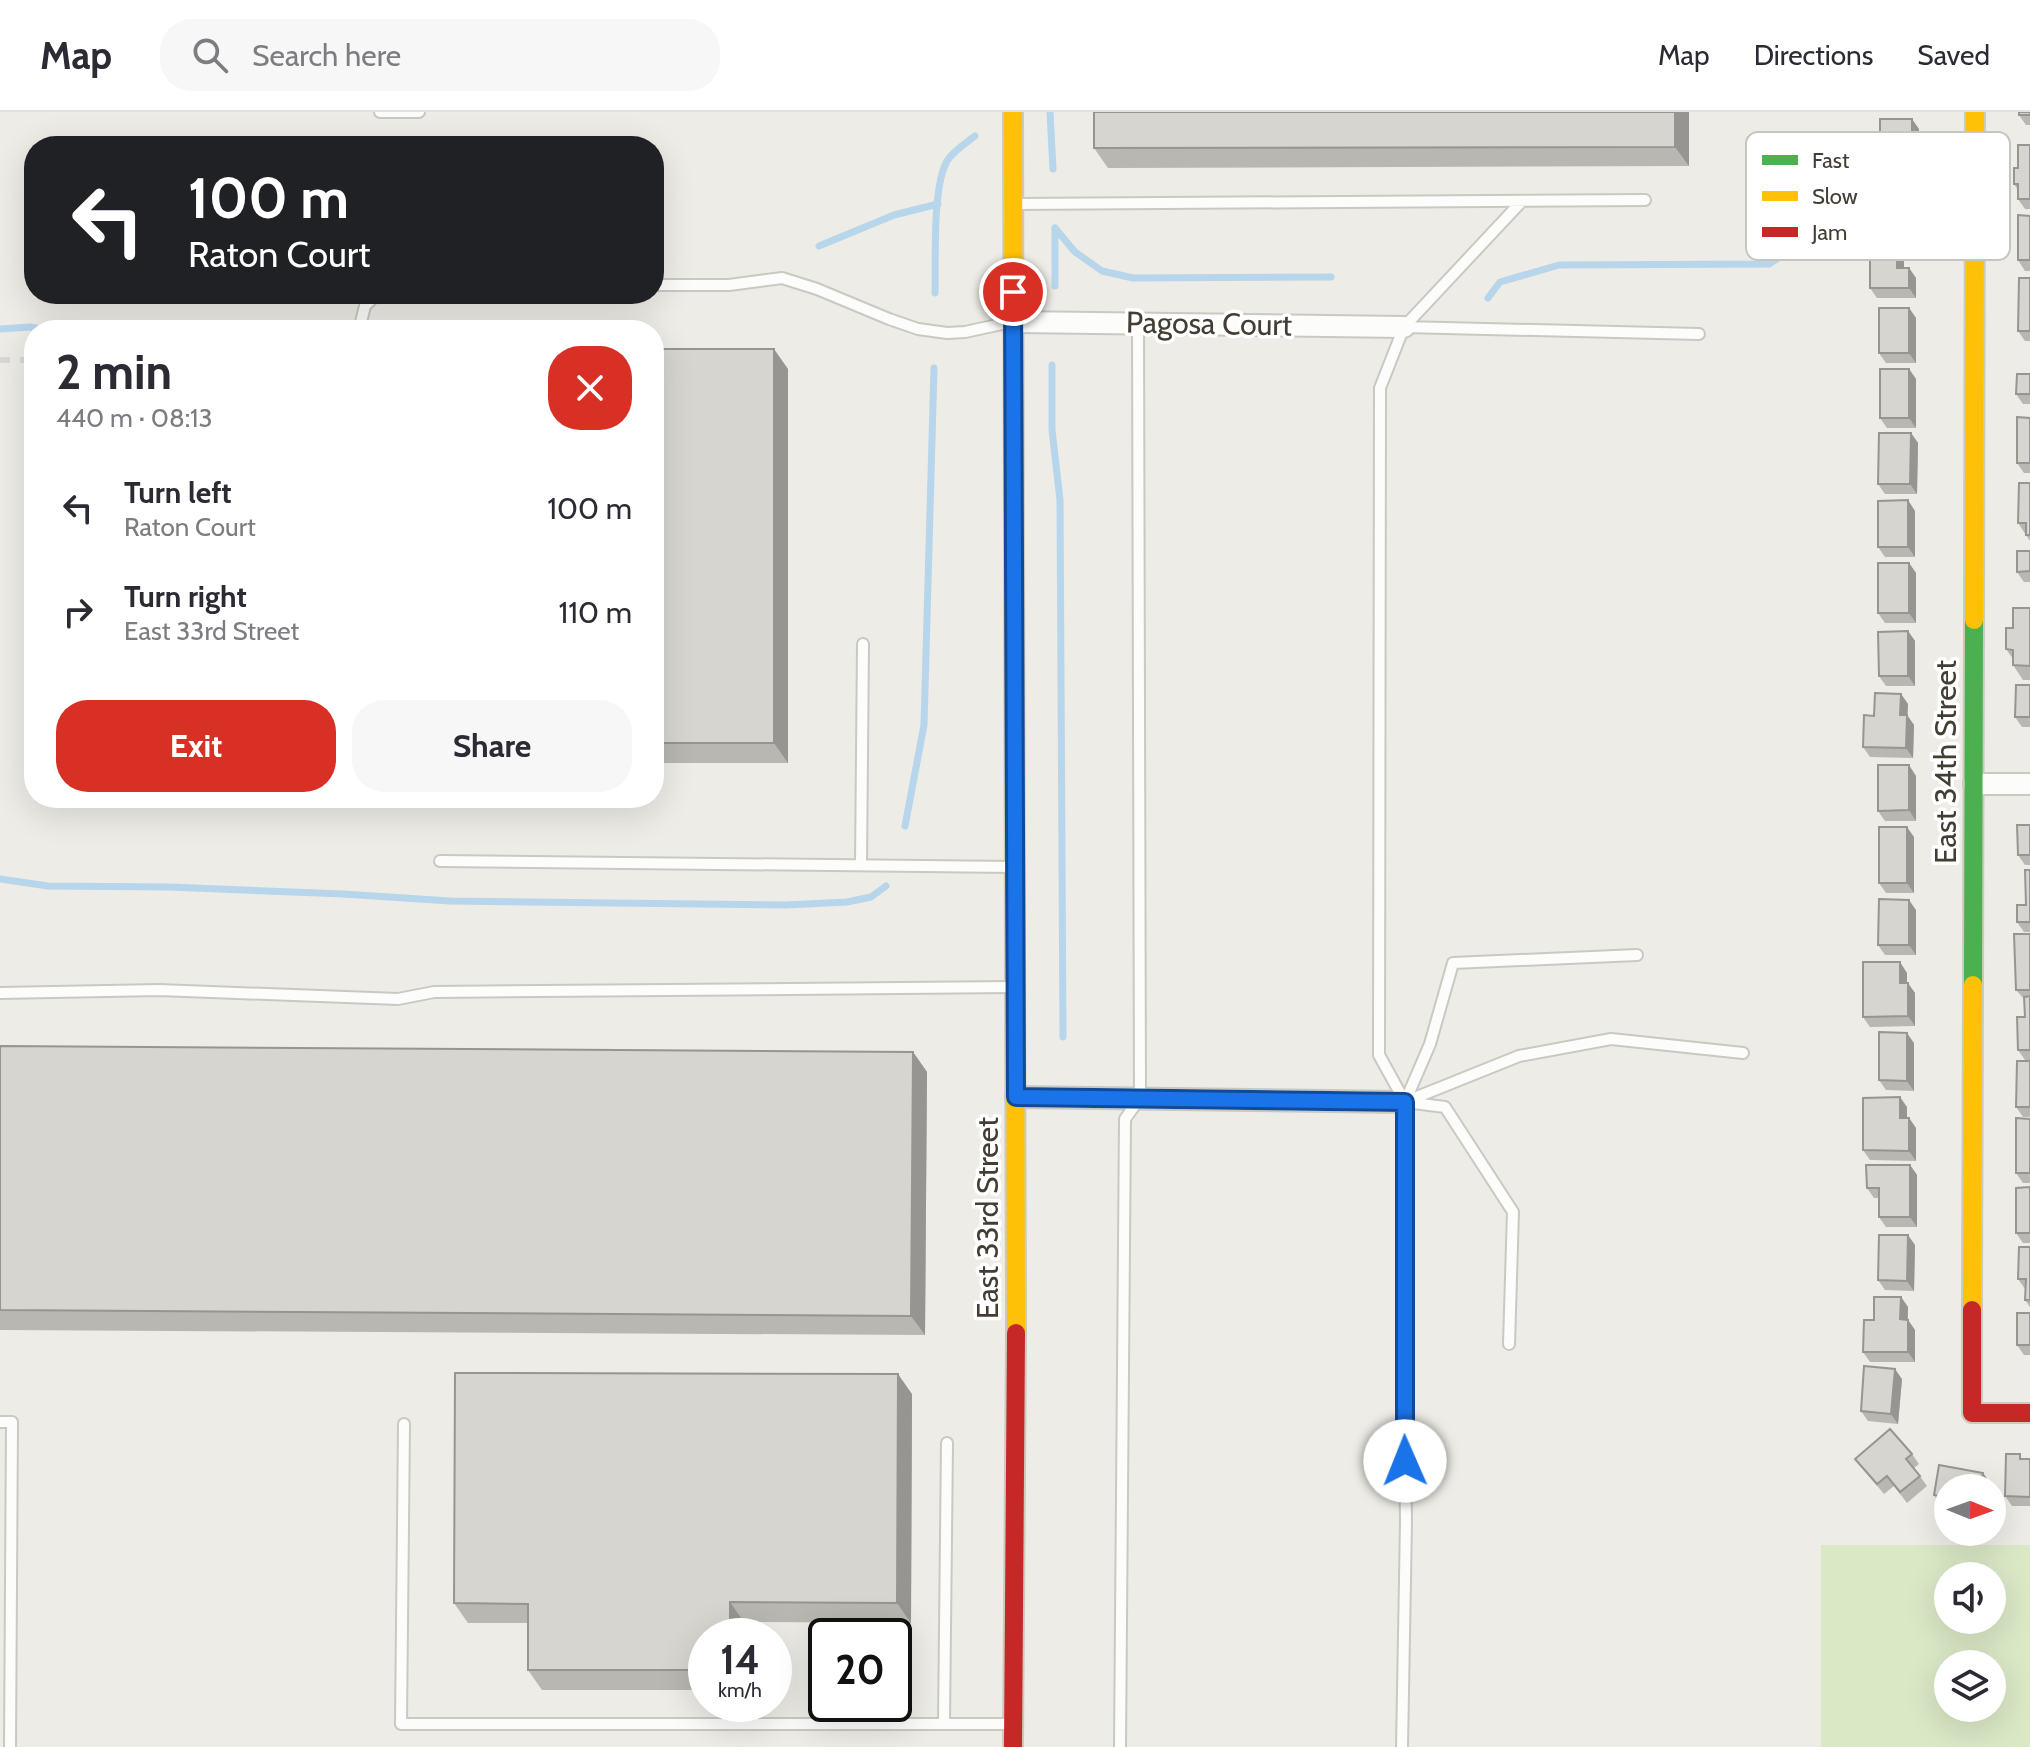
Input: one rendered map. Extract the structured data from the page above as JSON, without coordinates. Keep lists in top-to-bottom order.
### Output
{
  "streets": {
    "street": ["Pagosa Court", "East 34th Street", "East 33rd Street"]
  },
  "crossings": [
    ["Pagosa Court", "East 33rd Street"]
  ],
  "legend": ["Fast", "Slow", "Jam"],
  "north": "right",
  "page": {
    "header": "Map",
    "search": "Search here",
    "nav": ["Map", "Directions", "Saved"],
    "turn": ["100 m", "Raton Court"],
    "heading": ["2 min", "440 m · 08:13"],
    "list": [
      {
        "name": "Turn left",
        "note": "Raton Court",
        "value": "100 m"
      },
      {
        "name": "Turn right",
        "note": "East 33rd Street",
        "value": "110 m"
      }
    ],
    "buttons": ["Exit", "Share"],
    "speed": "14 km/h",
    "limit": "20"
  }
}
